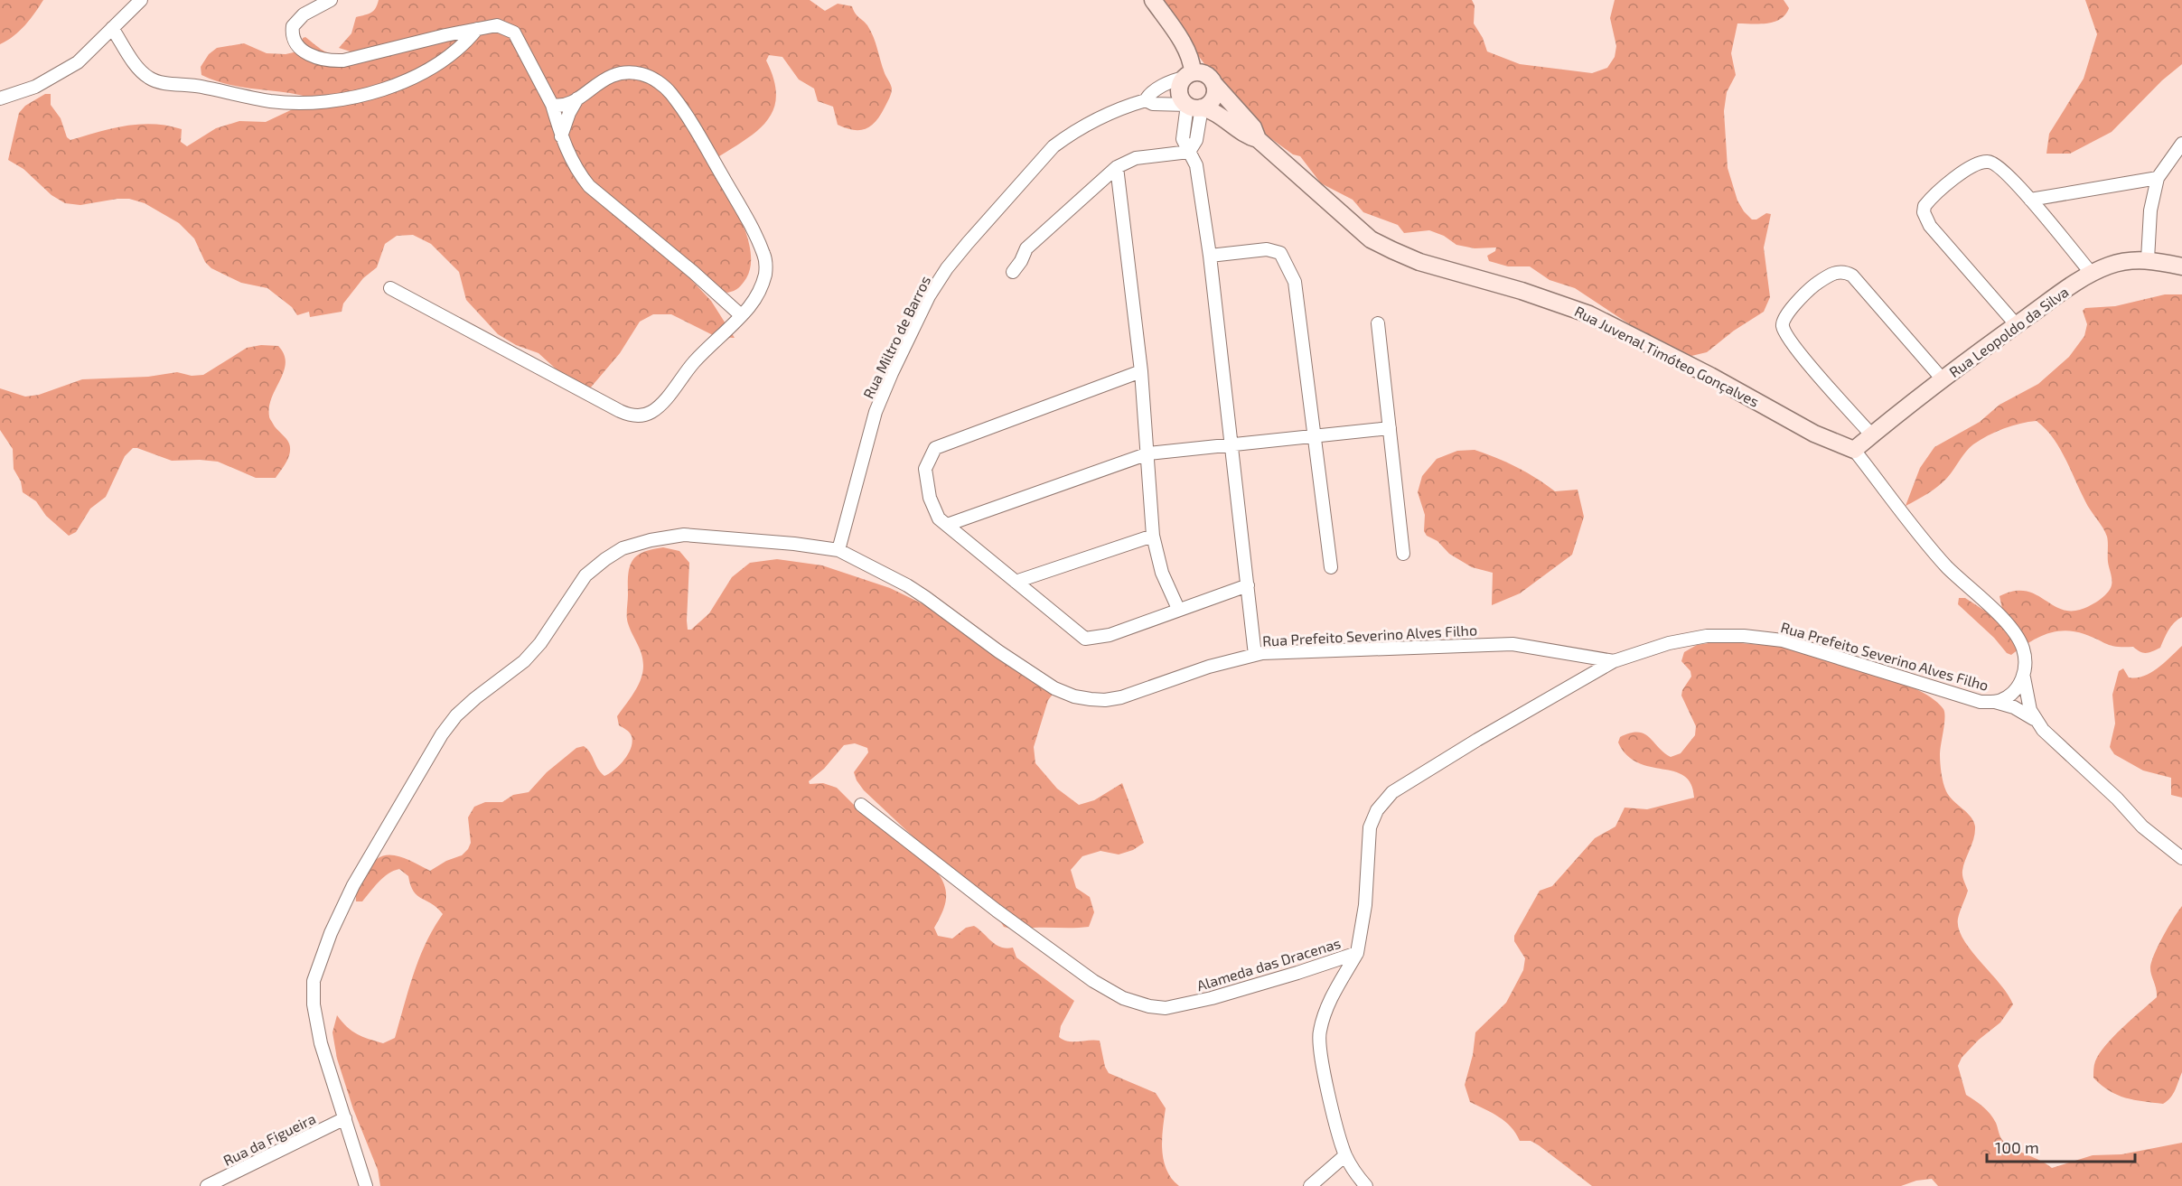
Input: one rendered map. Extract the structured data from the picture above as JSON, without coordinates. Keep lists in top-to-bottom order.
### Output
{
  "streets": {
    "street": [
      "Rua Leopoldo da Silva",
      "Rua Miltro de Barros",
      "Rua Juvenal Timóteo Gonçalves",
      "Rua Prefeito Severino Alves Filho",
      "Alameda das Dracenas",
      "Rua da Figueira"
    ]
  },
  "crossings": [
    ["Rua Leopoldo da Silva", "Rua Juvenal Timóteo Gonçalves"],
    ["Rua Miltro de Barros", "Rua Juvenal Timóteo Gonçalves"],
    ["Rua Miltro de Barros", "Rua Prefeito Severino Alves Filho"],
    ["Rua Prefeito Severino Alves Filho", "Alameda das Dracenas"],
    ["Rua Prefeito Severino Alves Filho", "Rua da Figueira"]
  ],
  "scale_bar": "100 m"
}
